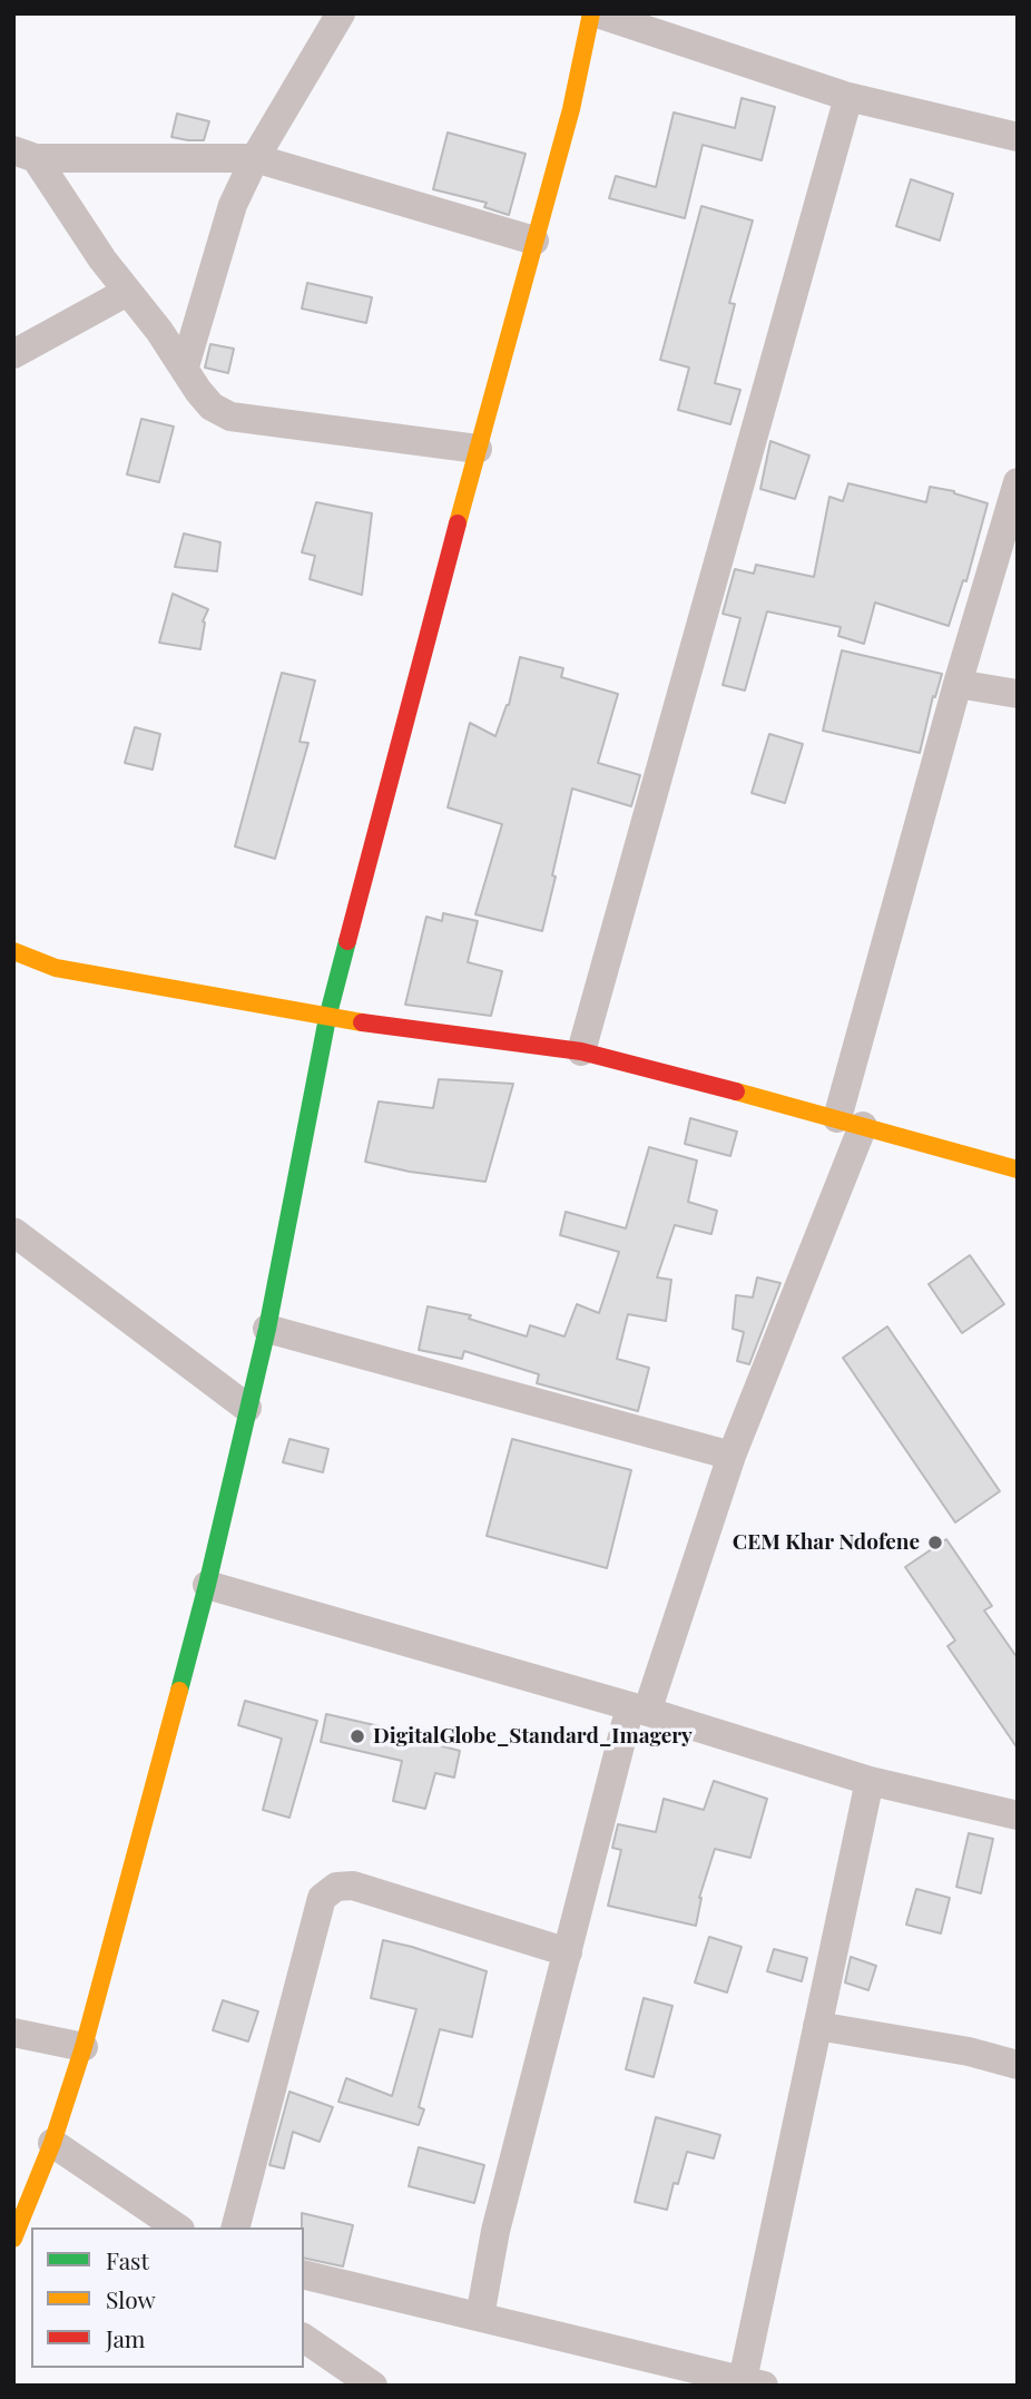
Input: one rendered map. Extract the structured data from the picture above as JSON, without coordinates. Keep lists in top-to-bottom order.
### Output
{
  "places": ["CEM Khar Ndofene", "DigitalGlobe_Standard_Imagery"],
  "legend": ["Fast", "Slow", "Jam"]
}
